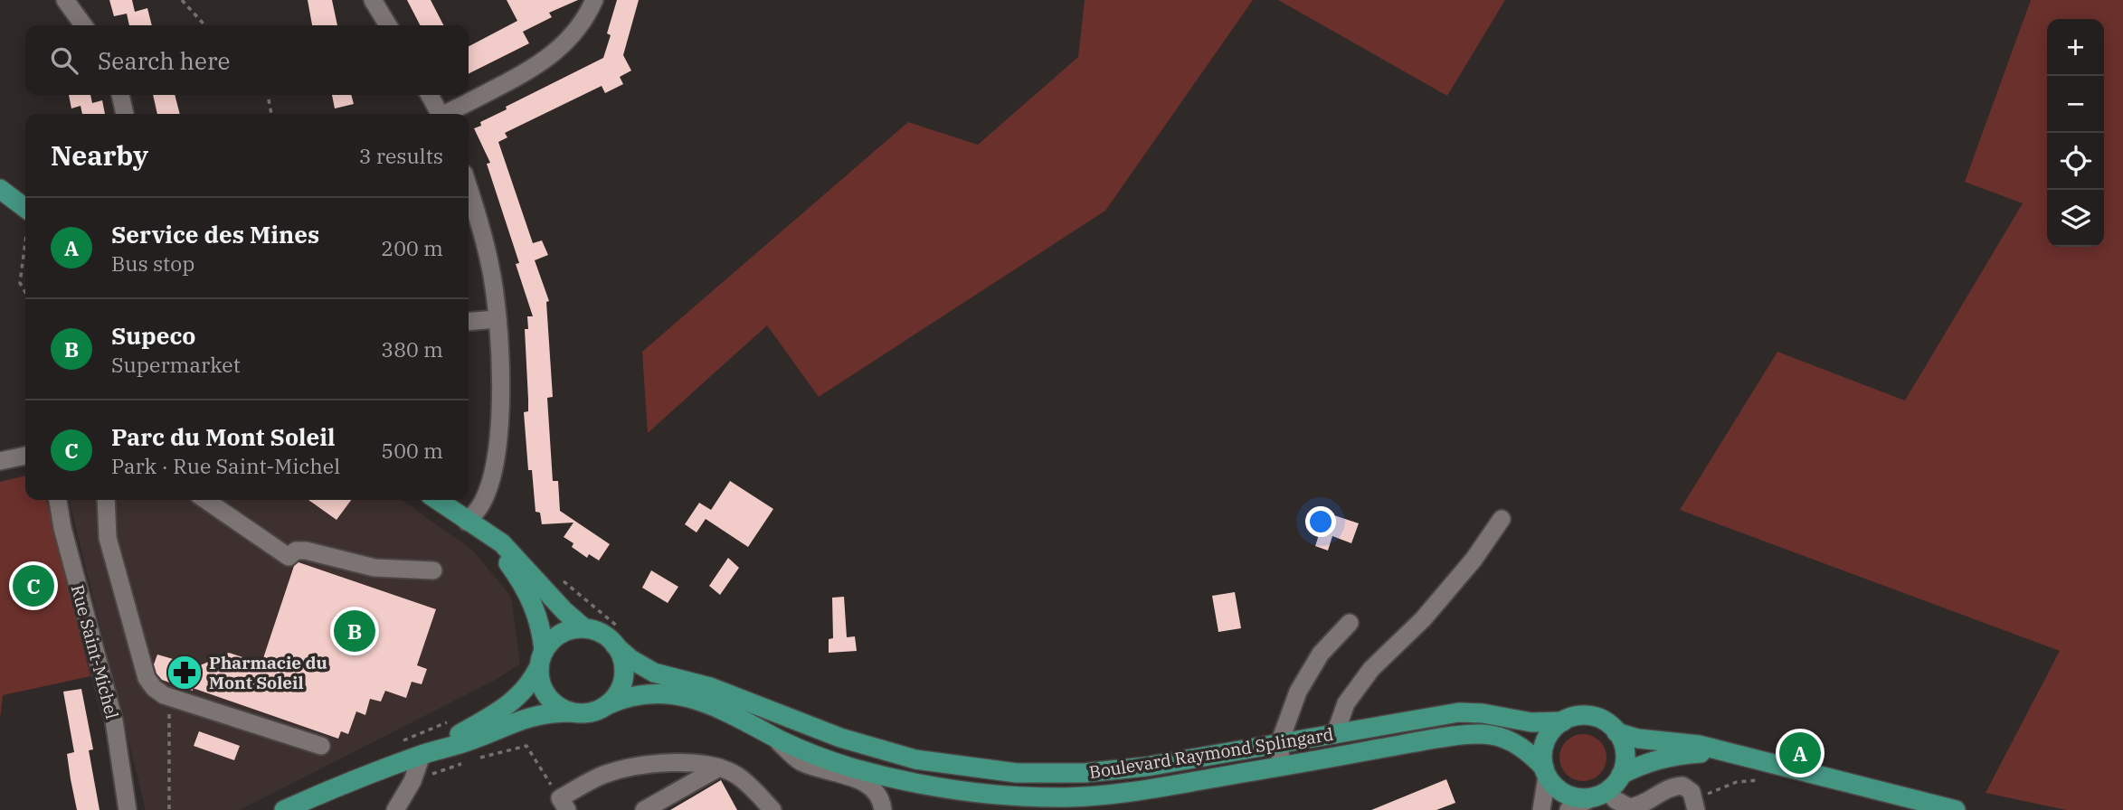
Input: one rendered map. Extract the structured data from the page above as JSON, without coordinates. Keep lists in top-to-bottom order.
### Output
{
  "streets": {
    "main road": ["Boulevard Raymond Splingard"],
    "street": ["Rue Saint-Michel"]
  },
  "places": {
    "pharmacy": ["Pharmacie du Mont Soleil"]
  },
  "page": {
    "map_buttons": ["+", "−"],
    "search": "Search here",
    "heading": ["Nearby", "3 results"],
    "list": [
      {
        "mark": "A",
        "name": "Service des Mines",
        "note": "Bus stop",
        "value": "200 m"
      },
      {
        "mark": "B",
        "name": "Supeco",
        "note": "Supermarket",
        "value": "380 m"
      },
      {
        "mark": "C",
        "name": "Parc du Mont Soleil",
        "note": "Park · Rue Saint-Michel",
        "value": "500 m"
      }
    ],
    "pins": ["C", "B", "A"]
  }
}
